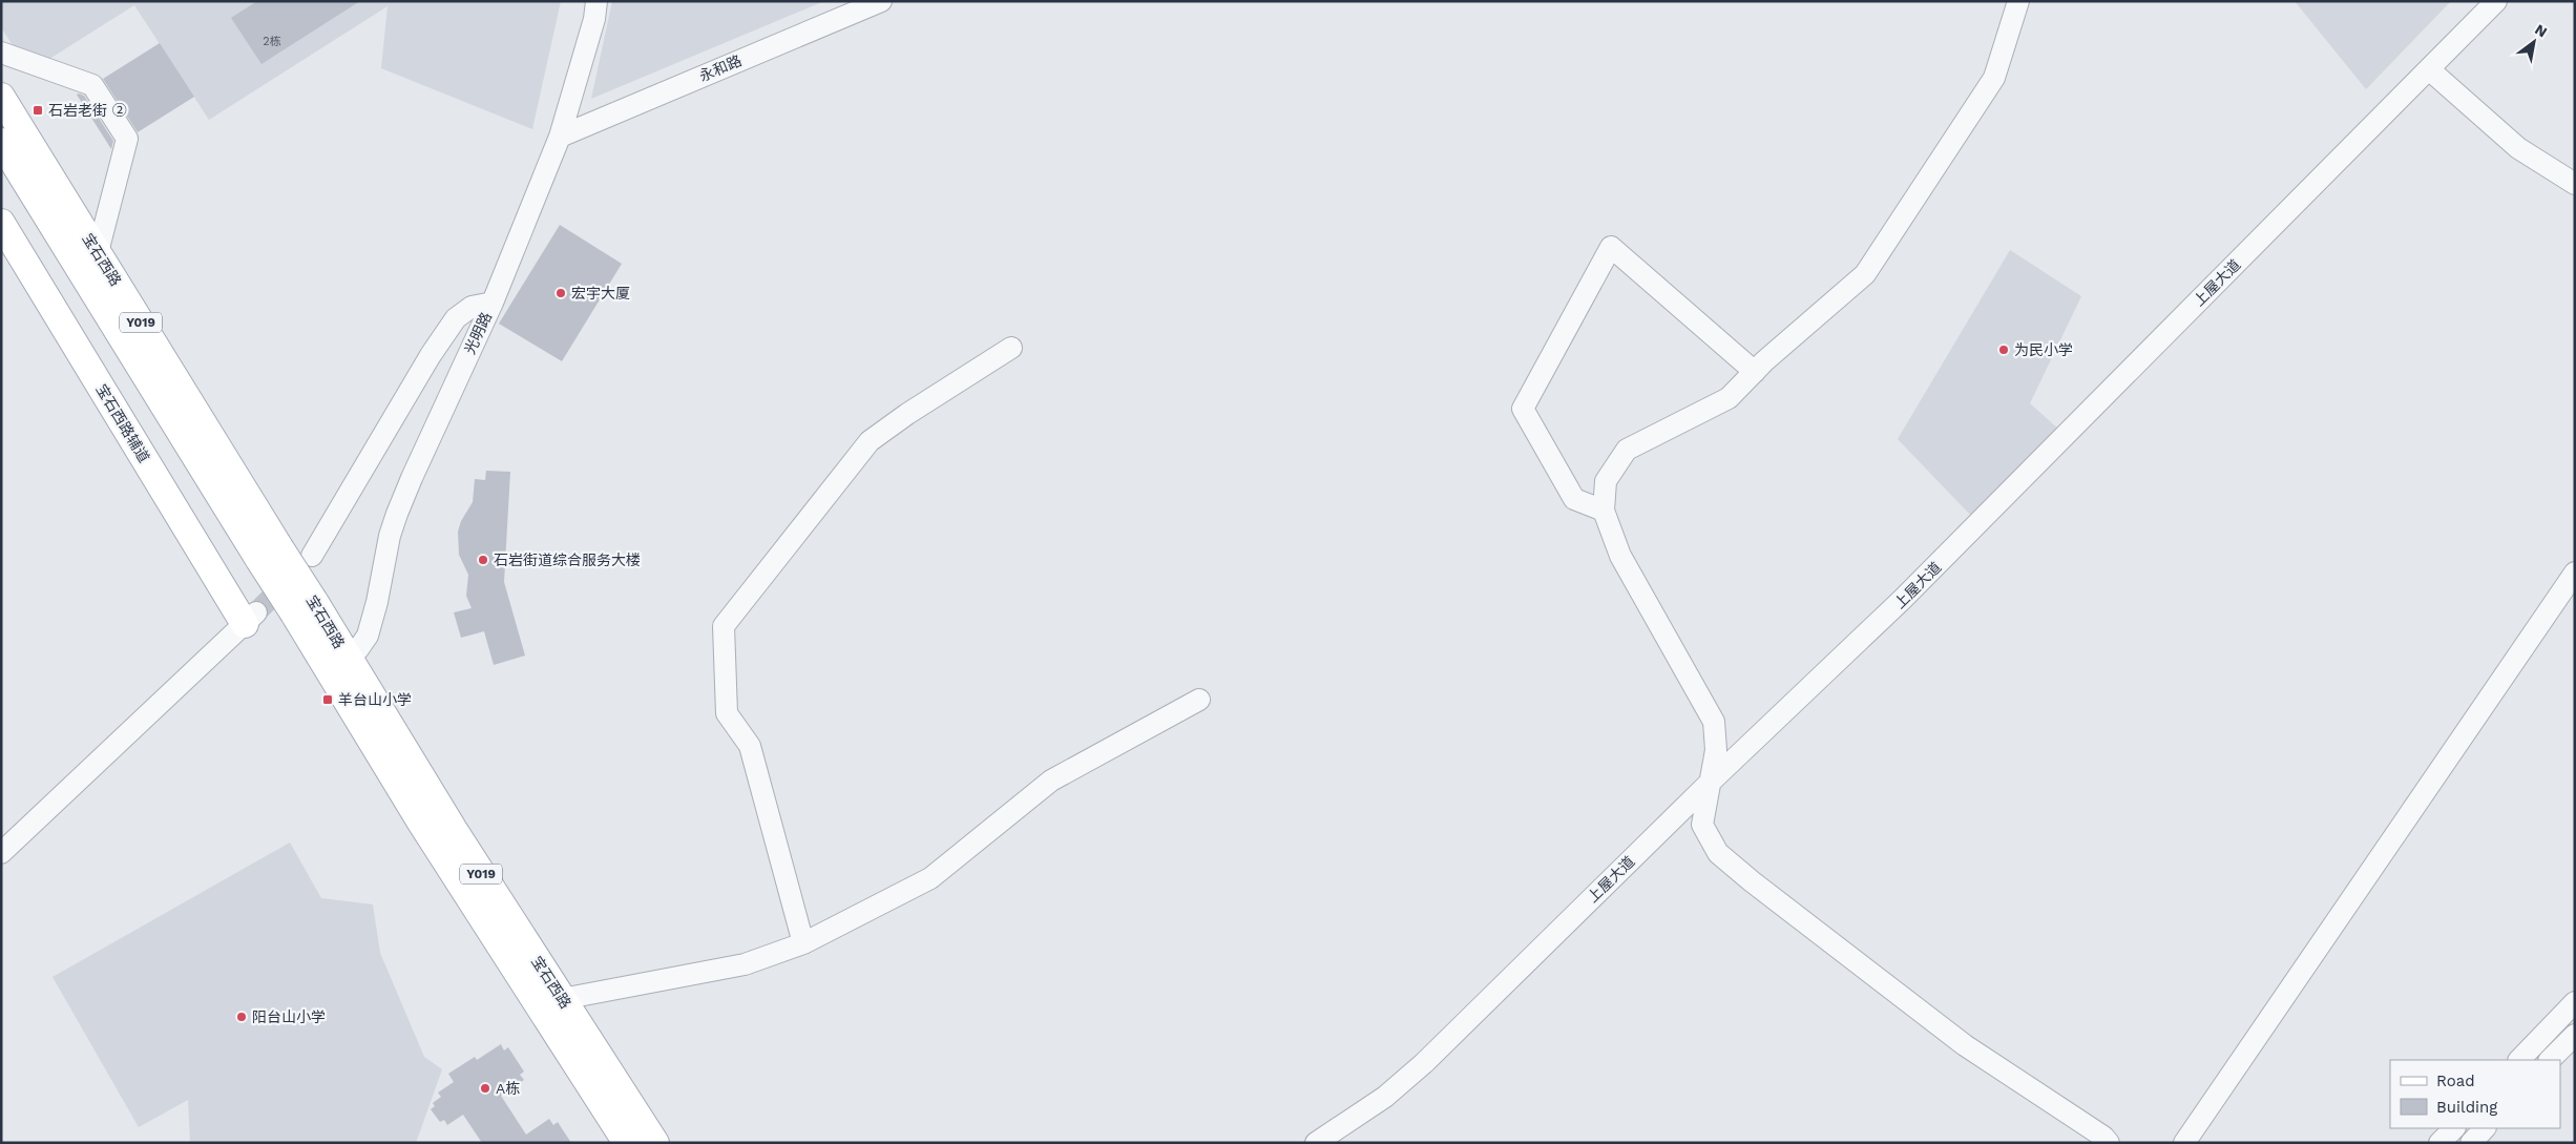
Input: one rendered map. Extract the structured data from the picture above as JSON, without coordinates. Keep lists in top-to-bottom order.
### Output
{
  "streets": {
    "main road": ["宝石西路", "Y019", "宝石西路辅道"],
    "street": ["永和路", "上屋大道", "光明路"]
  },
  "crossings": [
    ["永和路", "光明路"],
    ["宝石西路", "光明路"]
  ],
  "places": {
    "transit": ["石岩老街 ②", "羊台山小学"],
    "other": [
      "宏宇大厦",
      "为民小学",
      "石岩街道综合服务大楼",
      "阳台山小学",
      "A栋"
    ]
  },
  "house_numbers": ["2栋"],
  "legend": ["Road", "Building"],
  "north": "top right"
}
